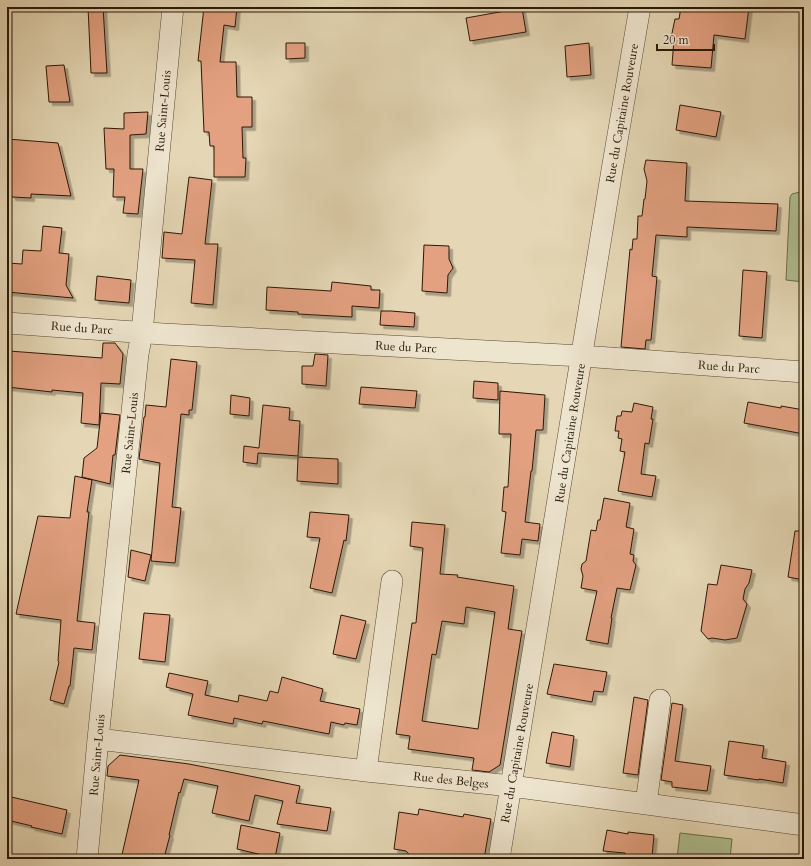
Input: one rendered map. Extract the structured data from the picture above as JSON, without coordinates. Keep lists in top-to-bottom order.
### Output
{
  "streets": {
    "street": [
      "Rue Saint-Louis",
      "Rue du Capitaine Rouveure",
      "Rue du Parc",
      "Rue des Belges"
    ]
  },
  "crossings": [
    ["Rue Saint-Louis", "Rue du Parc"],
    ["Rue Saint-Louis", "Rue des Belges"],
    ["Rue du Capitaine Rouveure", "Rue du Parc"],
    ["Rue du Capitaine Rouveure", "Rue des Belges"]
  ],
  "scale_bar": "20 m"
}
